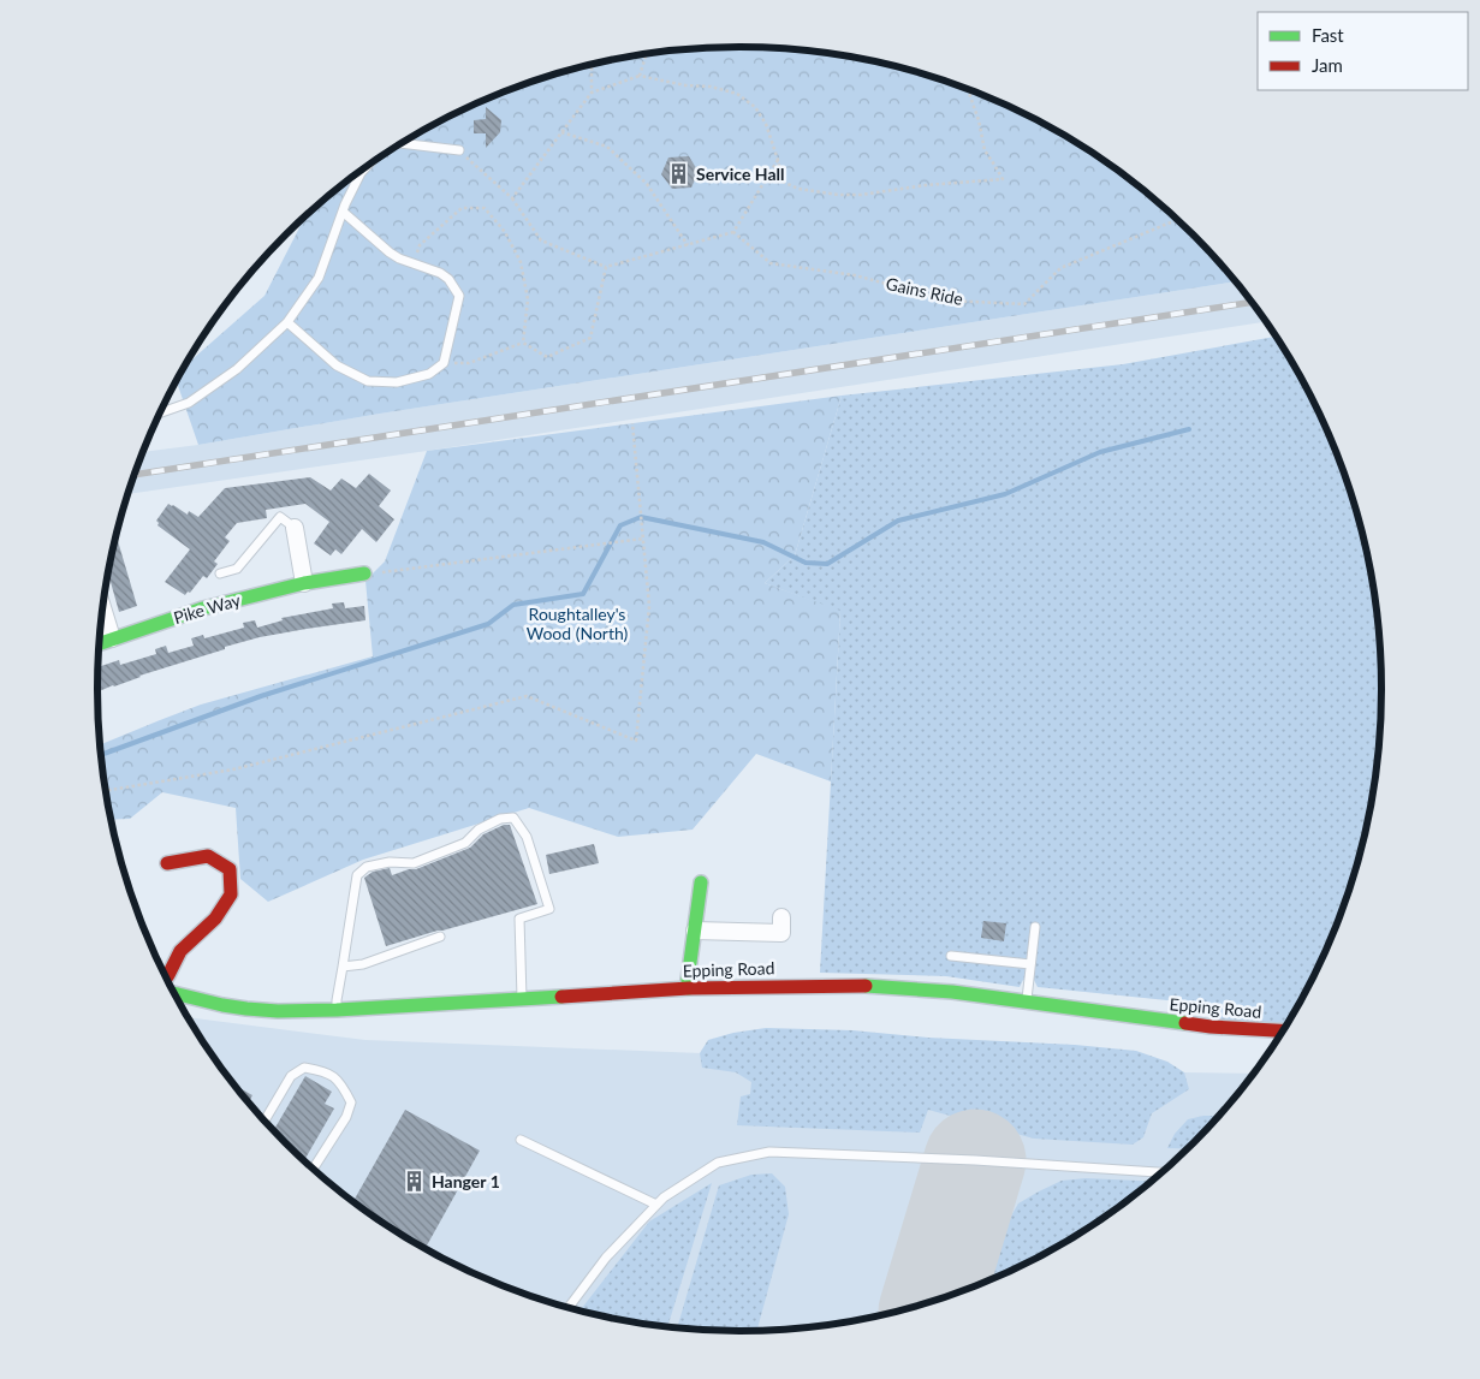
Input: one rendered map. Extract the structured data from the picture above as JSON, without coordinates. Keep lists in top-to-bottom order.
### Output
{
  "streets": {
    "main road": ["Pike Way", "Epping Road"],
    "path": ["Gains Ride"]
  },
  "parks": ["Roughtalley's Wood (North)"],
  "places": {
    "building": ["Service Hall", "Hanger 1"]
  },
  "legend": ["Fast", "Jam"]
}
